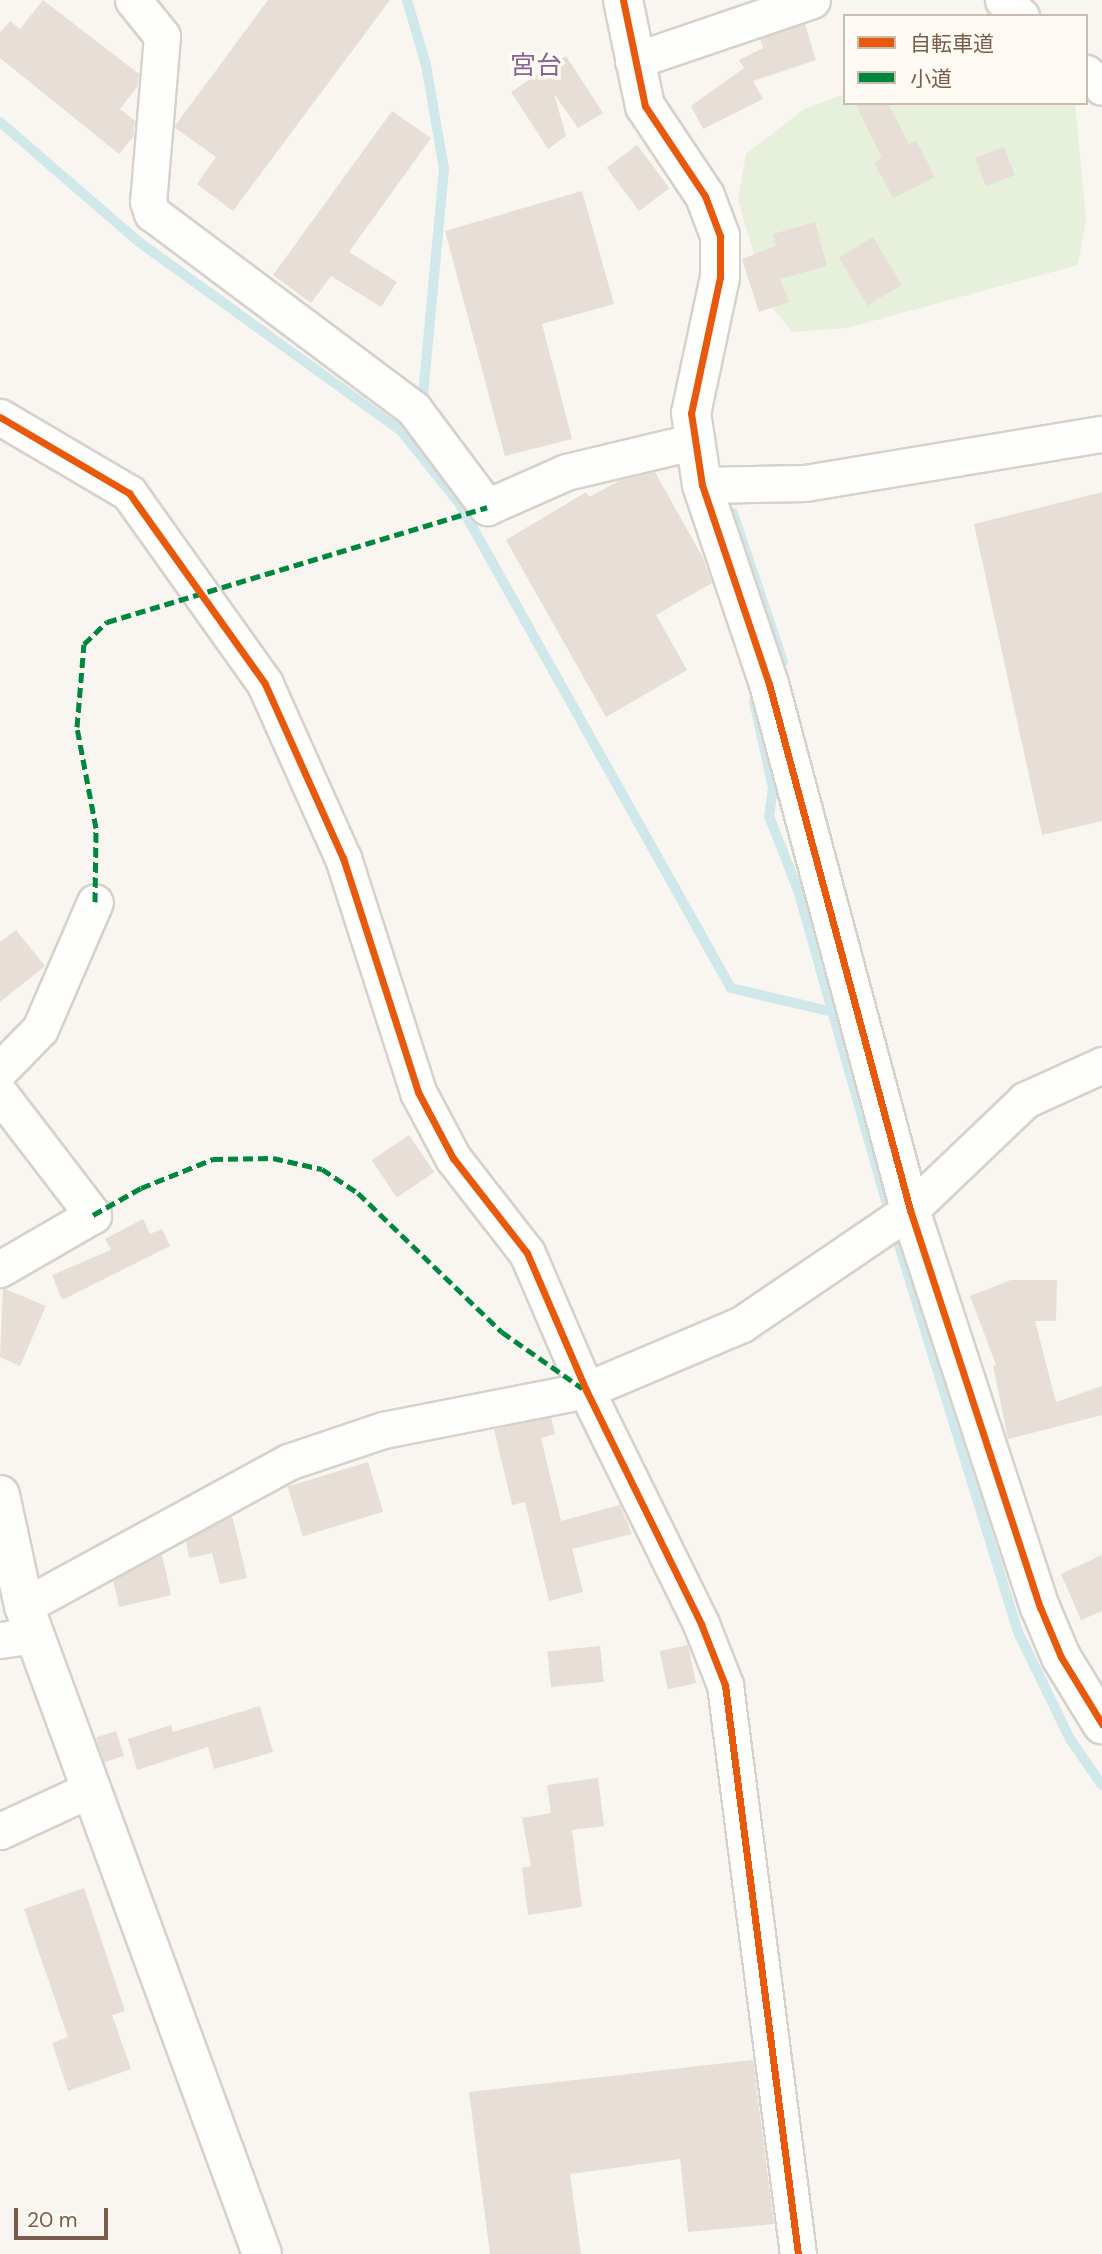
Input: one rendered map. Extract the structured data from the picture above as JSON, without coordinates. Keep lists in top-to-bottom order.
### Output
{
  "districts": ["宮台"],
  "legend": ["自転車道", "小道"],
  "scale_bar": "20 m"
}
